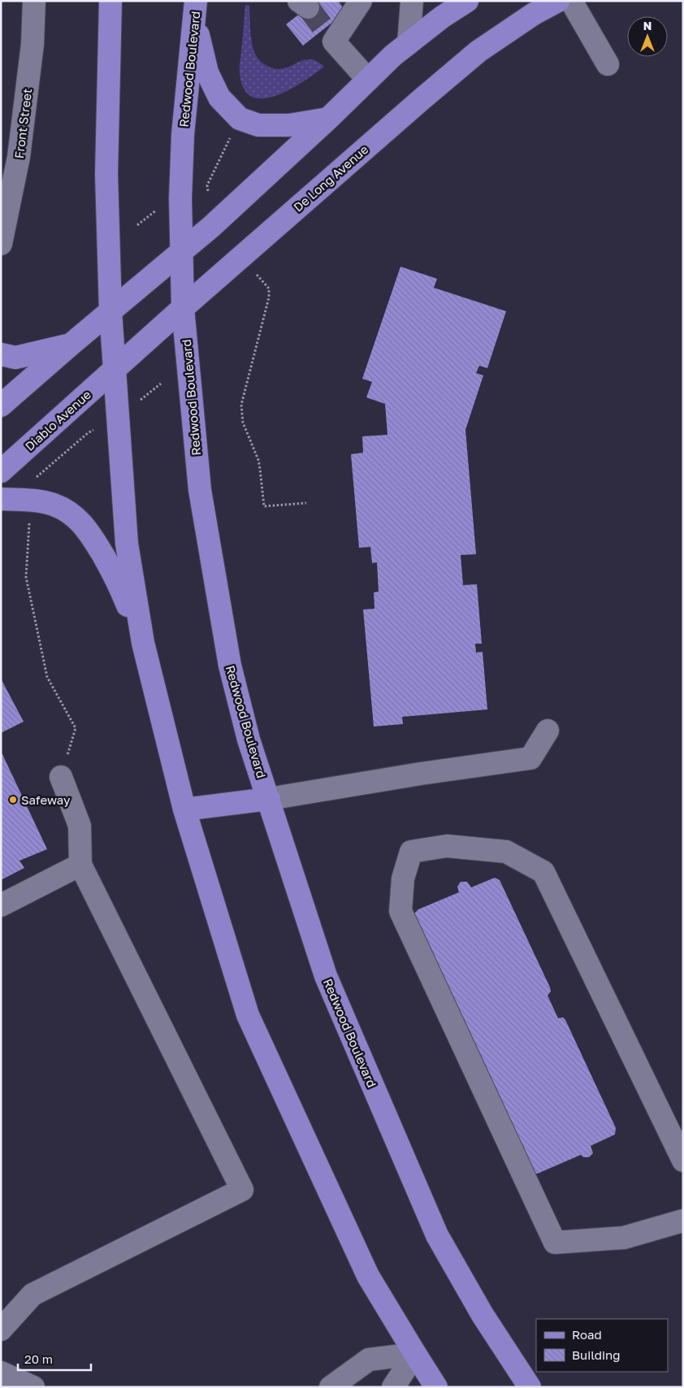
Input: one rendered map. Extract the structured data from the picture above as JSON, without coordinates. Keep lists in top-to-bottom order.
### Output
{
  "streets": {
    "main road": ["Redwood Boulevard", "De Long Avenue", "Diablo Avenue"],
    "street": ["Front Street"]
  },
  "crossings": [
    ["Redwood Boulevard", "De Long Avenue"],
    ["De Long Avenue", "Diablo Avenue"]
  ],
  "places": ["Safeway"],
  "legend": ["Road", "Building"],
  "scale_bar": "20 m",
  "north": "top"
}
